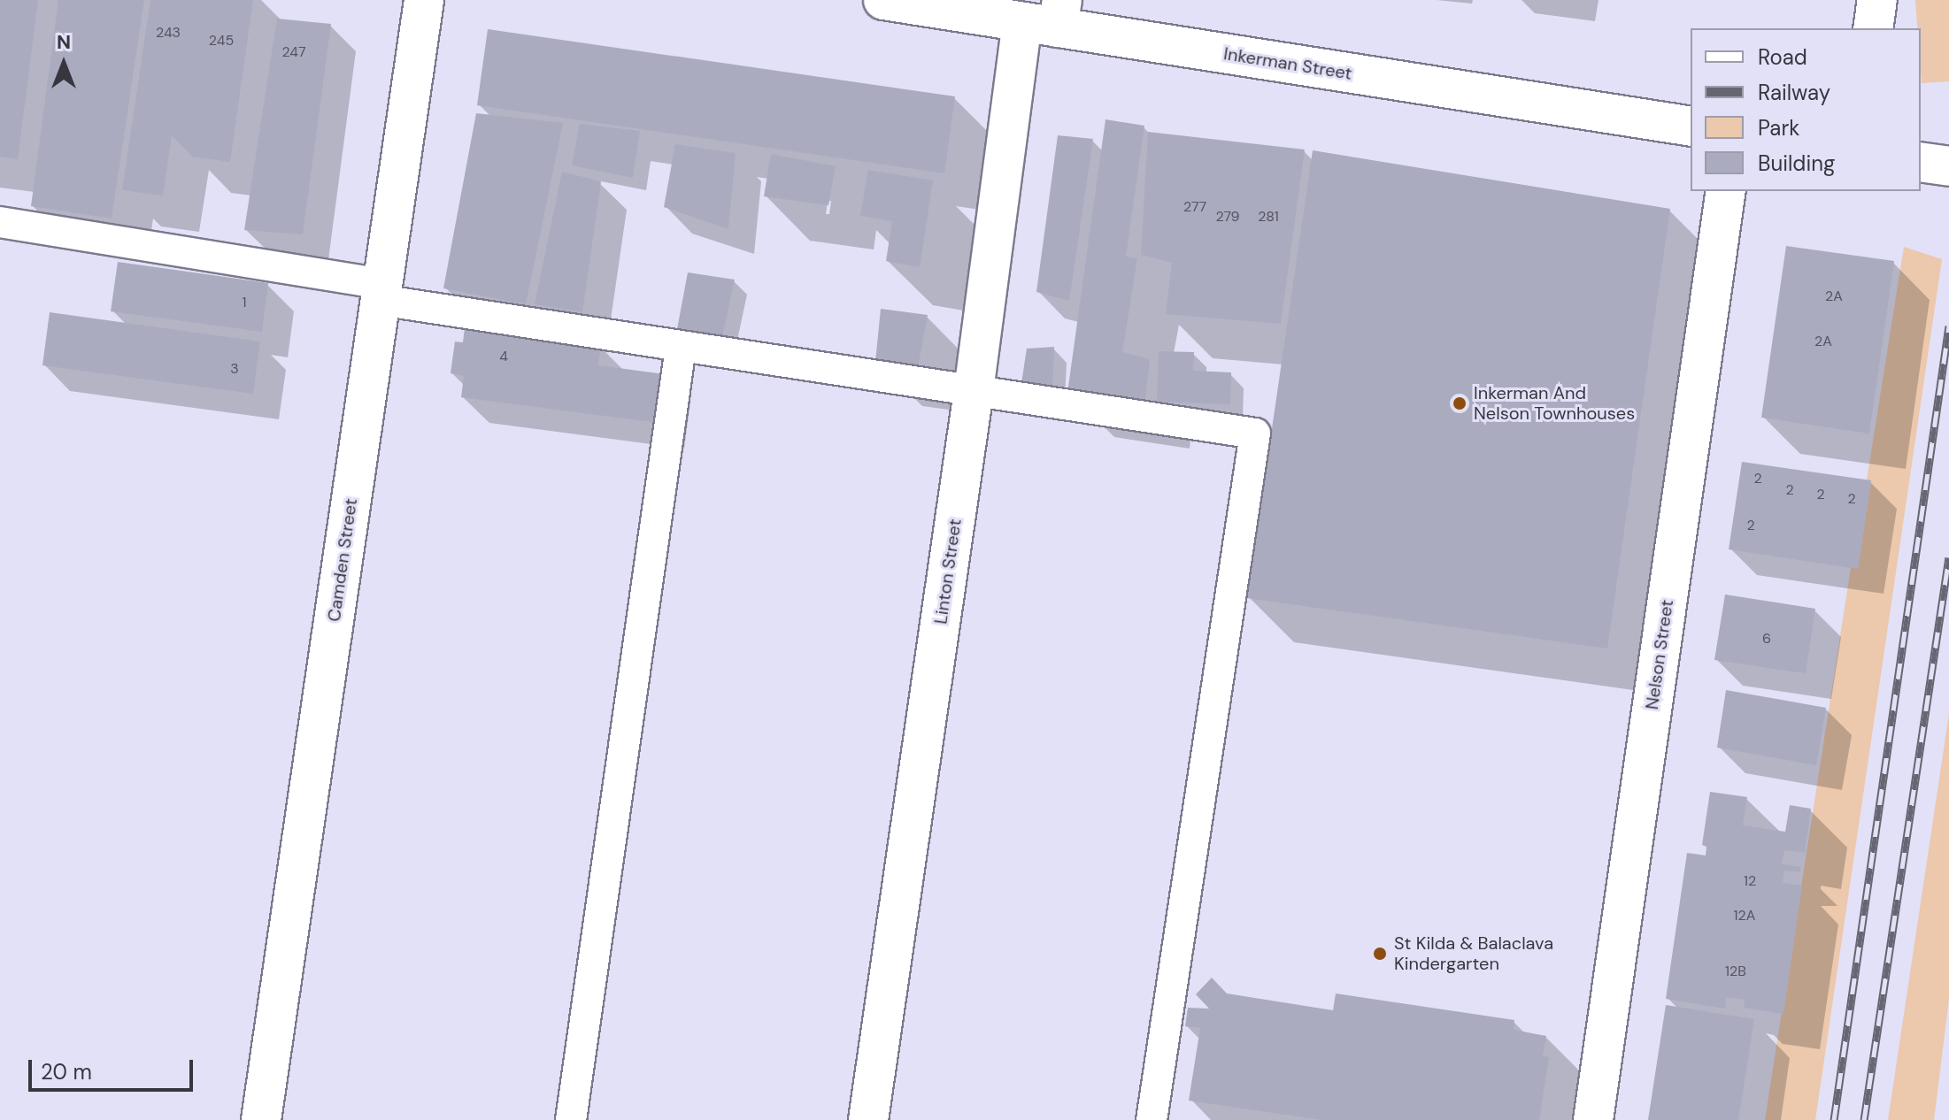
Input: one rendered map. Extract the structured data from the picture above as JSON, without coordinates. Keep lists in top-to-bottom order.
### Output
{
  "streets": {
    "street": [
      "Inkerman Street",
      "Camden Street",
      "Linton Street",
      "Nelson Street"
    ]
  },
  "crossings": [
    ["Inkerman Street", "Linton Street"]
  ],
  "places": ["Inkerman And Nelson Townhouses", "St Kilda & Balaclava Kindergarten"],
  "house_numbers": [
    "243",
    "245",
    "247",
    "277",
    "279",
    "281",
    "2A",
    "1",
    "2A",
    "4",
    "3",
    "2",
    "2",
    "2",
    "2",
    "2",
    "6",
    "12",
    "12A",
    "12B"
  ],
  "legend": [
    "Road",
    "Railway",
    "Park",
    "Building"
  ],
  "scale_bar": "20 m",
  "north": "top"
}
